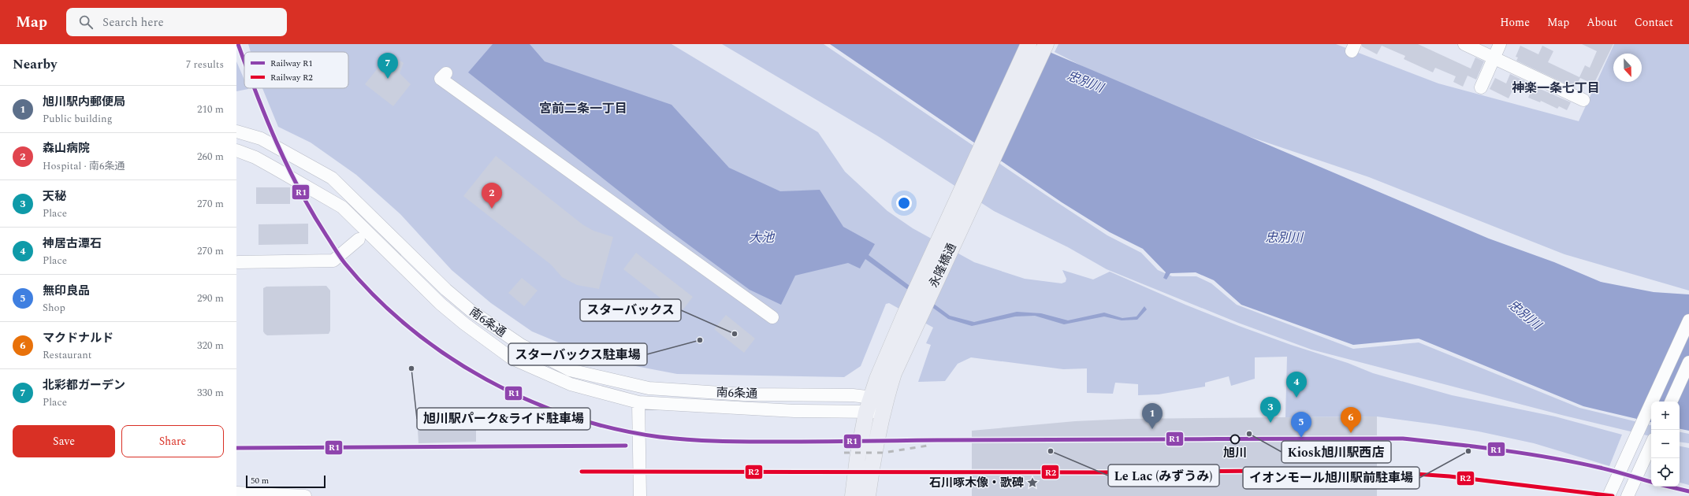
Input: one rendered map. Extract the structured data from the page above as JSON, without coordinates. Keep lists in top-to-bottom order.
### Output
{
  "streets": {
    "main road": ["永隆橋通"],
    "street": ["南6条通"]
  },
  "crossings": [
    ["永隆橋通", "南6条通"]
  ],
  "districts": ["神楽一条七丁目", "宮前二条一丁目"],
  "water": ["忠別川", "大池"],
  "places": {
    "other": [
      "スターバックス",
      "スターバックス駐車場",
      "旭川駅パーク&ライド駐車場",
      "Kiosk旭川駅西店",
      "旭川",
      "Le Lac (みずうみ)",
      "イオンモール旭川駅前駐車場"
    ],
    "place": ["石川啄木像・歌碑"]
  },
  "lines": ["rail line R1", "rail line R2"],
  "legend": ["Railway R1", "Railway R2"],
  "scale_bar": "50 m",
  "north": "bottom",
  "page": {
    "header": "Map",
    "search": "Search here",
    "nav": [
      "Home",
      "Map",
      "About",
      "Contact"
    ],
    "heading": ["Nearby", "7 results"],
    "pins": [
      "7",
      "2",
      "4",
      "3",
      "1",
      "6",
      "5"
    ],
    "list": [
      {
        "mark": "1",
        "name": "旭川駅内郵便局",
        "note": "Public building",
        "value": "210 m"
      },
      {
        "mark": "2",
        "name": "森山病院",
        "note": "Hospital · 南6条通",
        "value": "260 m"
      },
      {
        "mark": "3",
        "name": "天秘",
        "note": "Place",
        "value": "270 m"
      },
      {
        "mark": "4",
        "name": "神居古潭石",
        "note": "Place",
        "value": "270 m"
      },
      {
        "mark": "5",
        "name": "無印良品",
        "note": "Shop",
        "value": "290 m"
      },
      {
        "mark": "6",
        "name": "マクドナルド",
        "note": "Restaurant",
        "value": "320 m"
      },
      {
        "mark": "7",
        "name": "北彩都ガーデン",
        "note": "Place",
        "value": "330 m"
      }
    ],
    "map_buttons": ["+", "−"],
    "buttons": ["Save", "Share"],
    "scale": "50 m"
  }
}
